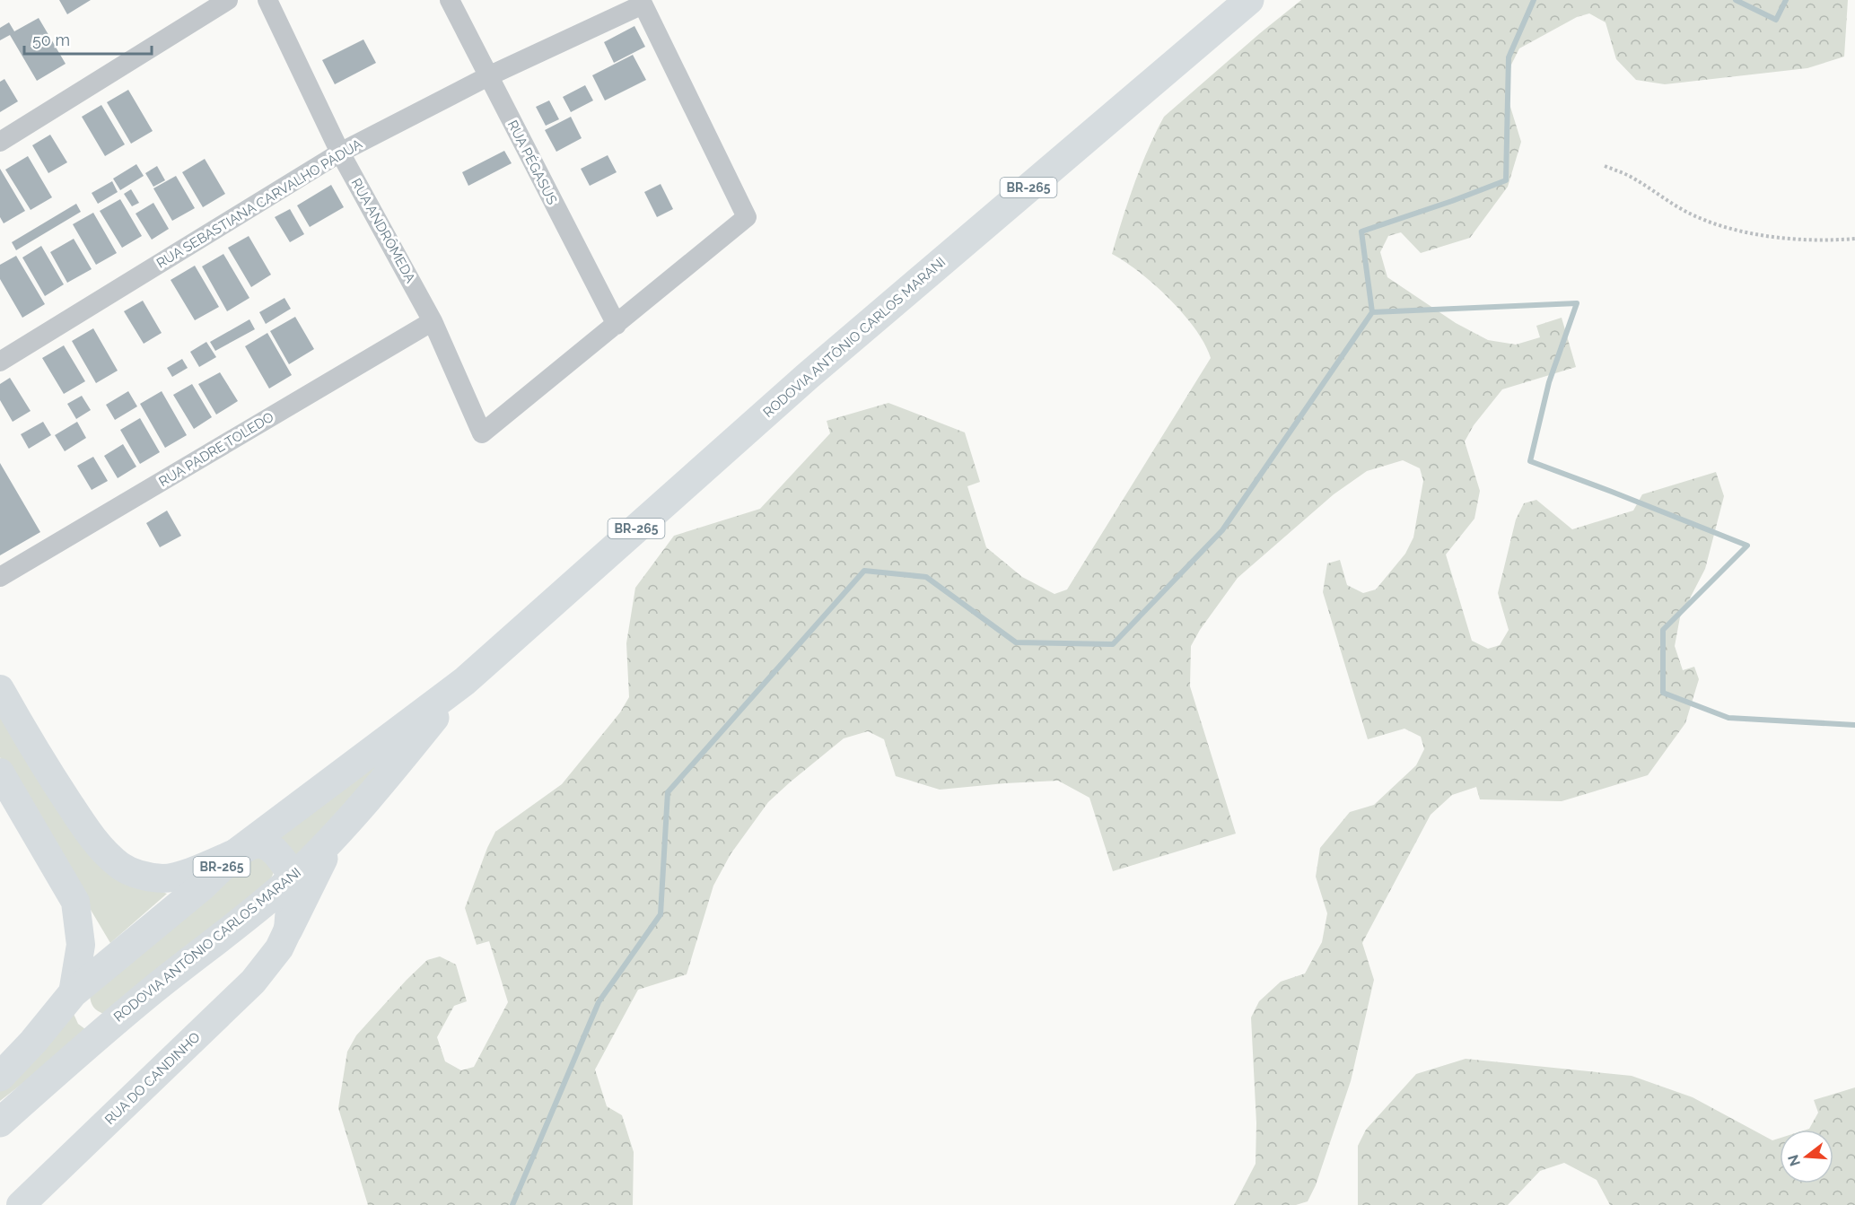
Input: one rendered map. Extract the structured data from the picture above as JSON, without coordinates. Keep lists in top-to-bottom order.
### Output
{
  "streets": {
    "main road": ["BR-265", "RODOVIA ANTÔNIO CARLOS MARANI", "RUA DO CANDINHO"],
    "street": [
      "RUA PÉGASUS",
      "RUA SEBASTIANA CARVALHO PÁDUA",
      "RUA ANDRÔMEDA",
      "RUA PADRE TOLEDO"
    ]
  },
  "crossings": [
    ["RUA PÉGASUS", "RUA SEBASTIANA CARVALHO PÁDUA"],
    ["RUA PÉGASUS", "RUA ANDRÔMEDA"],
    ["RUA SEBASTIANA CARVALHO PÁDUA", "RUA ANDRÔMEDA"],
    ["RUA ANDRÔMEDA", "RUA PADRE TOLEDO"]
  ],
  "scale_bar": "50 m",
  "north": "left"
}
